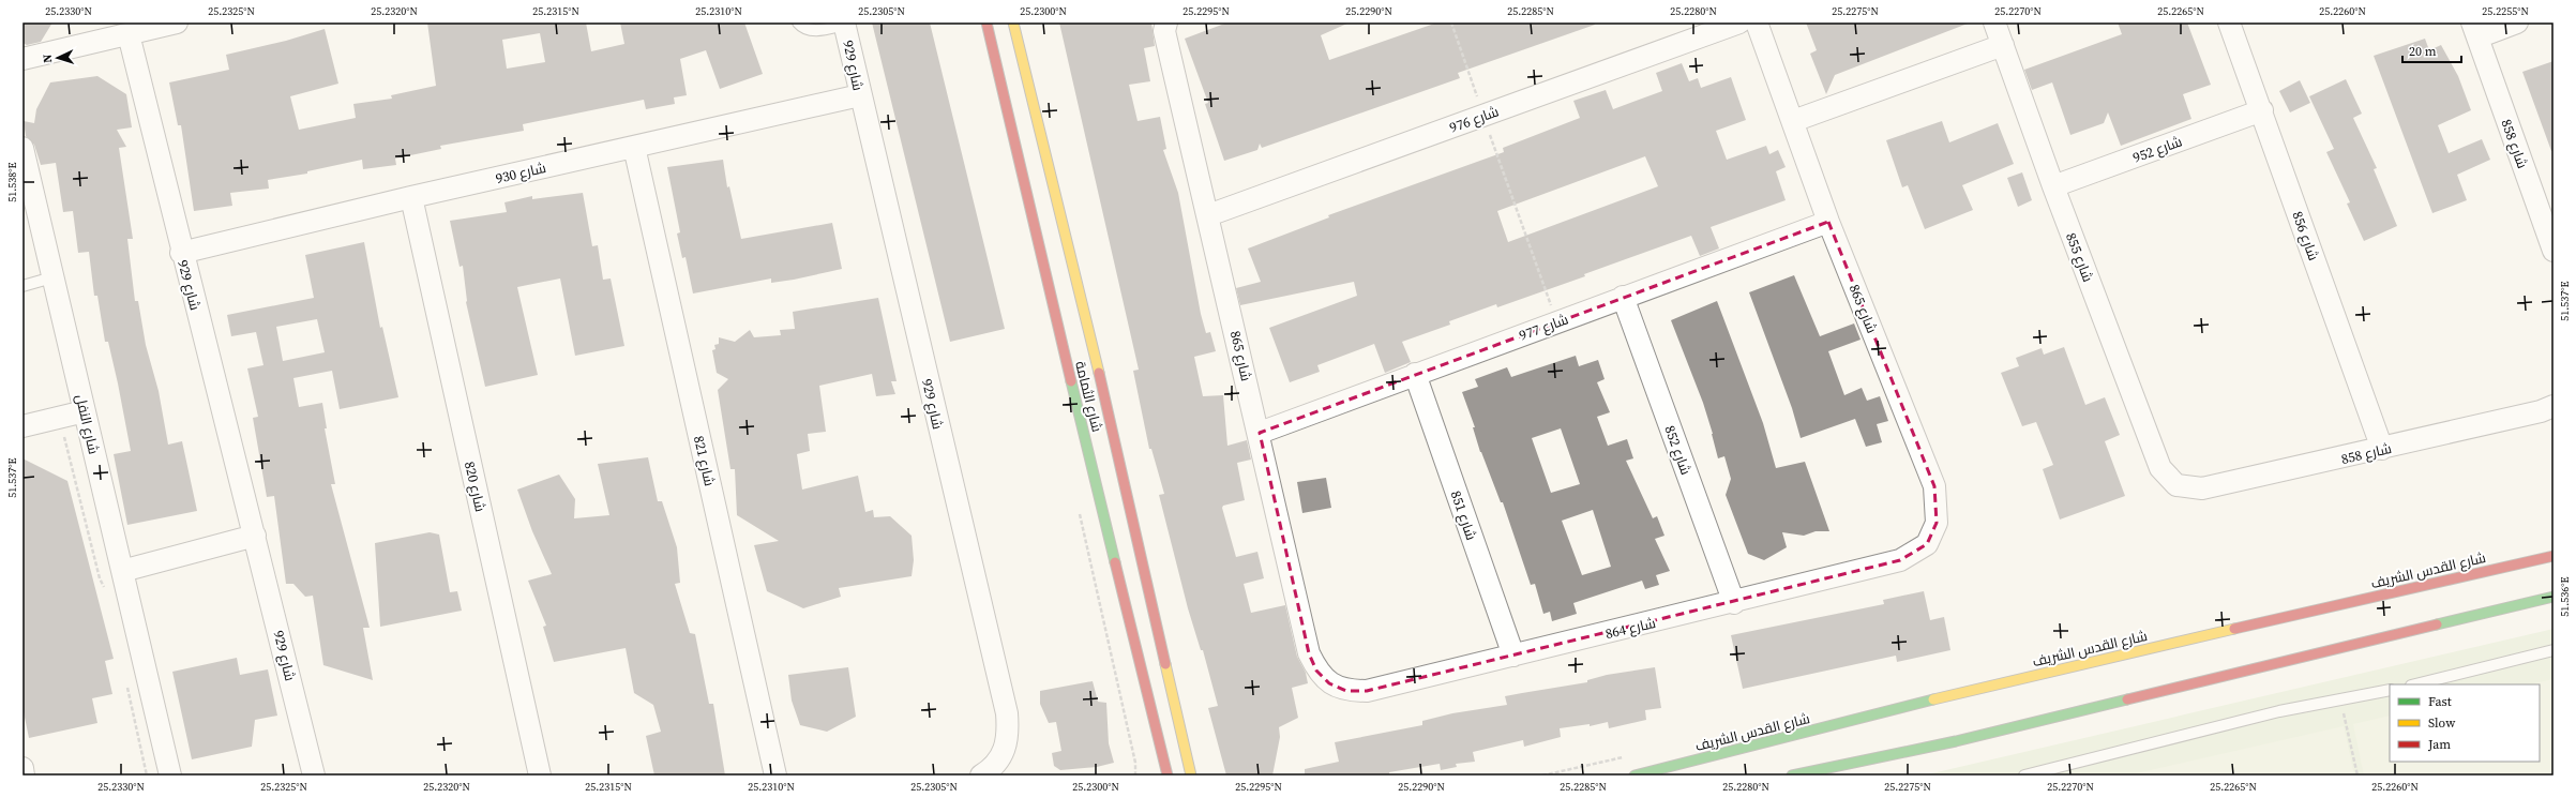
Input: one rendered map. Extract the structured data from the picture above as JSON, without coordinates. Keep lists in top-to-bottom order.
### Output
{
  "streets": {
    "street": [
      "شارع 929",
      "شارع 976",
      "شارع 858",
      "شارع 952",
      "شارع 930",
      "شارع 856",
      "شارع 855",
      "شارع 865",
      "شارع 977",
      "شارع الثمامة",
      "شارع النفل",
      "شارع 852",
      "شارع 821",
      "شارع 820",
      "شارع 851",
      "شارع القدس الشريف",
      "شارع 864"
    ]
  },
  "crossings": [
    ["شارع 929", "شارع 930"],
    ["شارع 976", "شارع 865"],
    ["شارع 858", "شارع 856"],
    ["شارع 858", "شارع 855"],
    ["شارع 952", "شارع 856"],
    ["شارع 952", "شارع 855"],
    ["شارع 930", "شارع 821"],
    ["شارع 930", "شارع 820"],
    ["شارع 865", "شارع 977"],
    ["شارع 865", "شارع 864"],
    ["شارع 977", "شارع 852"],
    ["شارع 977", "شارع 851"],
    ["شارع 852", "شارع 864"],
    ["شارع 851", "شارع 864"]
  ],
  "legend": ["Fast", "Slow", "Jam"],
  "scale_bar": "20 m",
  "north": "left",
  "coordinates": [
    "25.2330°N",
    "25.2325°N",
    "25.2320°N",
    "25.2315°N",
    "25.2310°N",
    "25.2305°N",
    "25.2300°N",
    "25.2295°N",
    "25.2290°N",
    "25.2285°N",
    "25.2280°N",
    "25.2275°N",
    "25.2270°N",
    "25.2265°N",
    "25.2260°N",
    "25.2255°N",
    "51.538°E",
    "51.537°E",
    "51.536°E"
  ]
}
